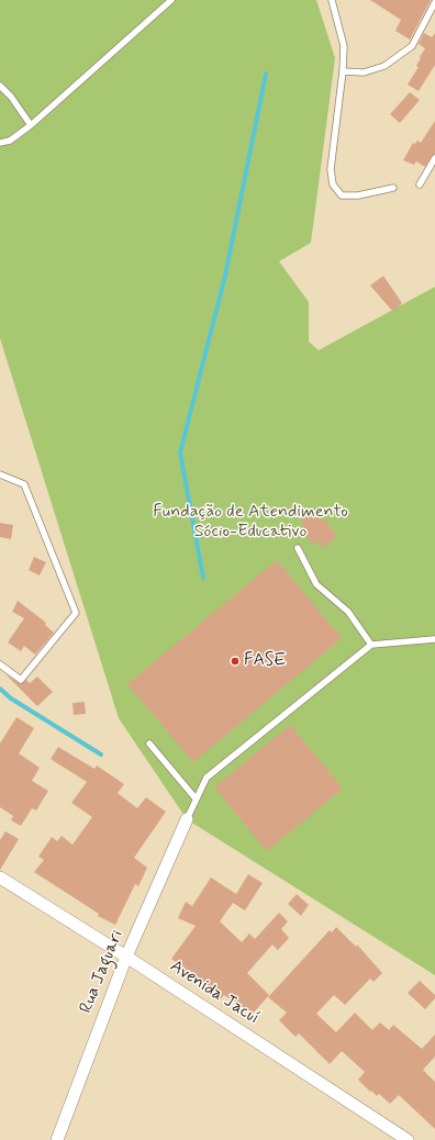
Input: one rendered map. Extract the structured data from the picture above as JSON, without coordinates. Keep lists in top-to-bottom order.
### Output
{
  "streets": {
    "street": ["Rua Jaguari", "Avenida Jacuí"]
  },
  "crossings": [
    ["Rua Jaguari", "Avenida Jacuí"]
  ],
  "parks": ["Fundação de Atendimento Sócio-Educativo"],
  "places": ["FASE"]
}
